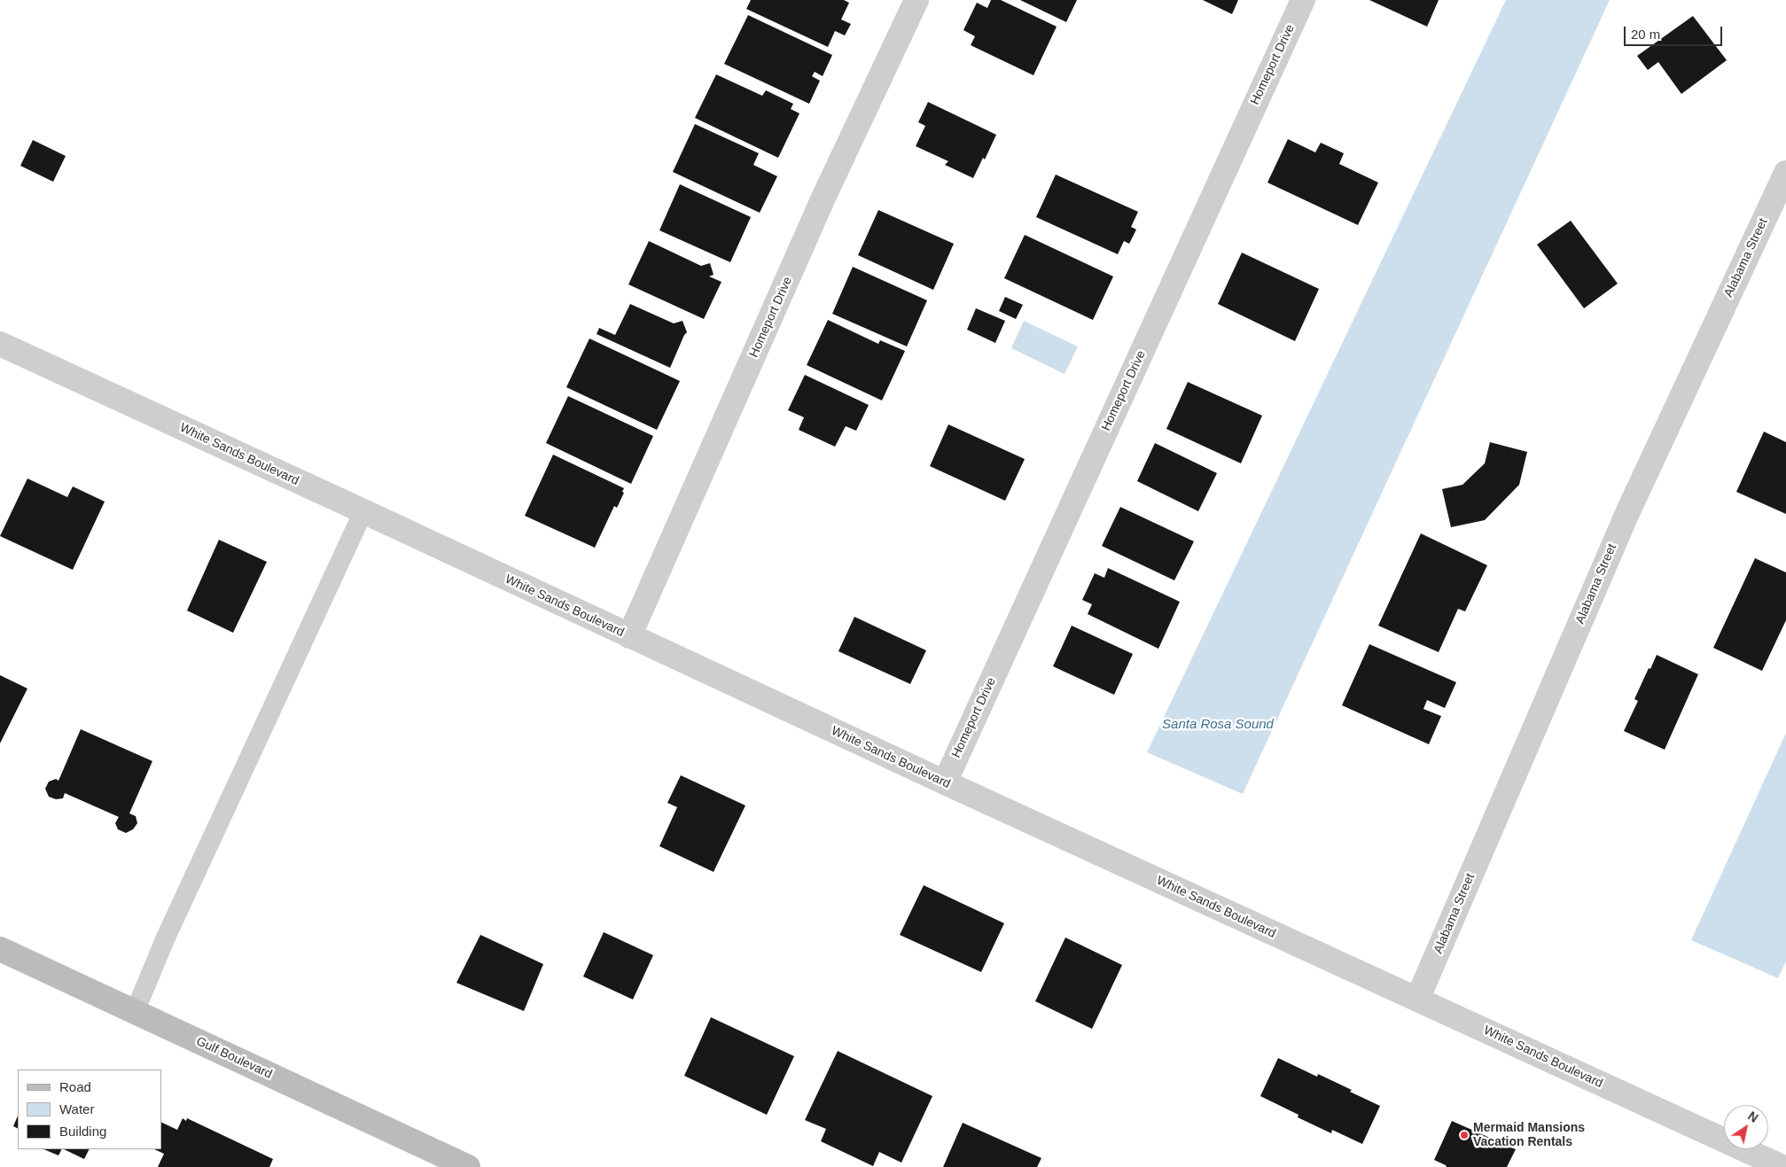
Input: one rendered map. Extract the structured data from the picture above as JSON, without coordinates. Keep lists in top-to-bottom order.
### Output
{
  "streets": {
    "main road": ["Gulf Boulevard"],
    "street": ["Homeport Drive", "Alabama Street", "White Sands Boulevard"]
  },
  "crossings": [
    ["Homeport Drive", "White Sands Boulevard"],
    ["Alabama Street", "White Sands Boulevard"]
  ],
  "water": ["Santa Rosa Sound"],
  "places": ["Mermaid Mansions Vacation Rentals"],
  "legend": ["Road", "Water", "Building"],
  "scale_bar": "20 m",
  "north": "top right"
}
